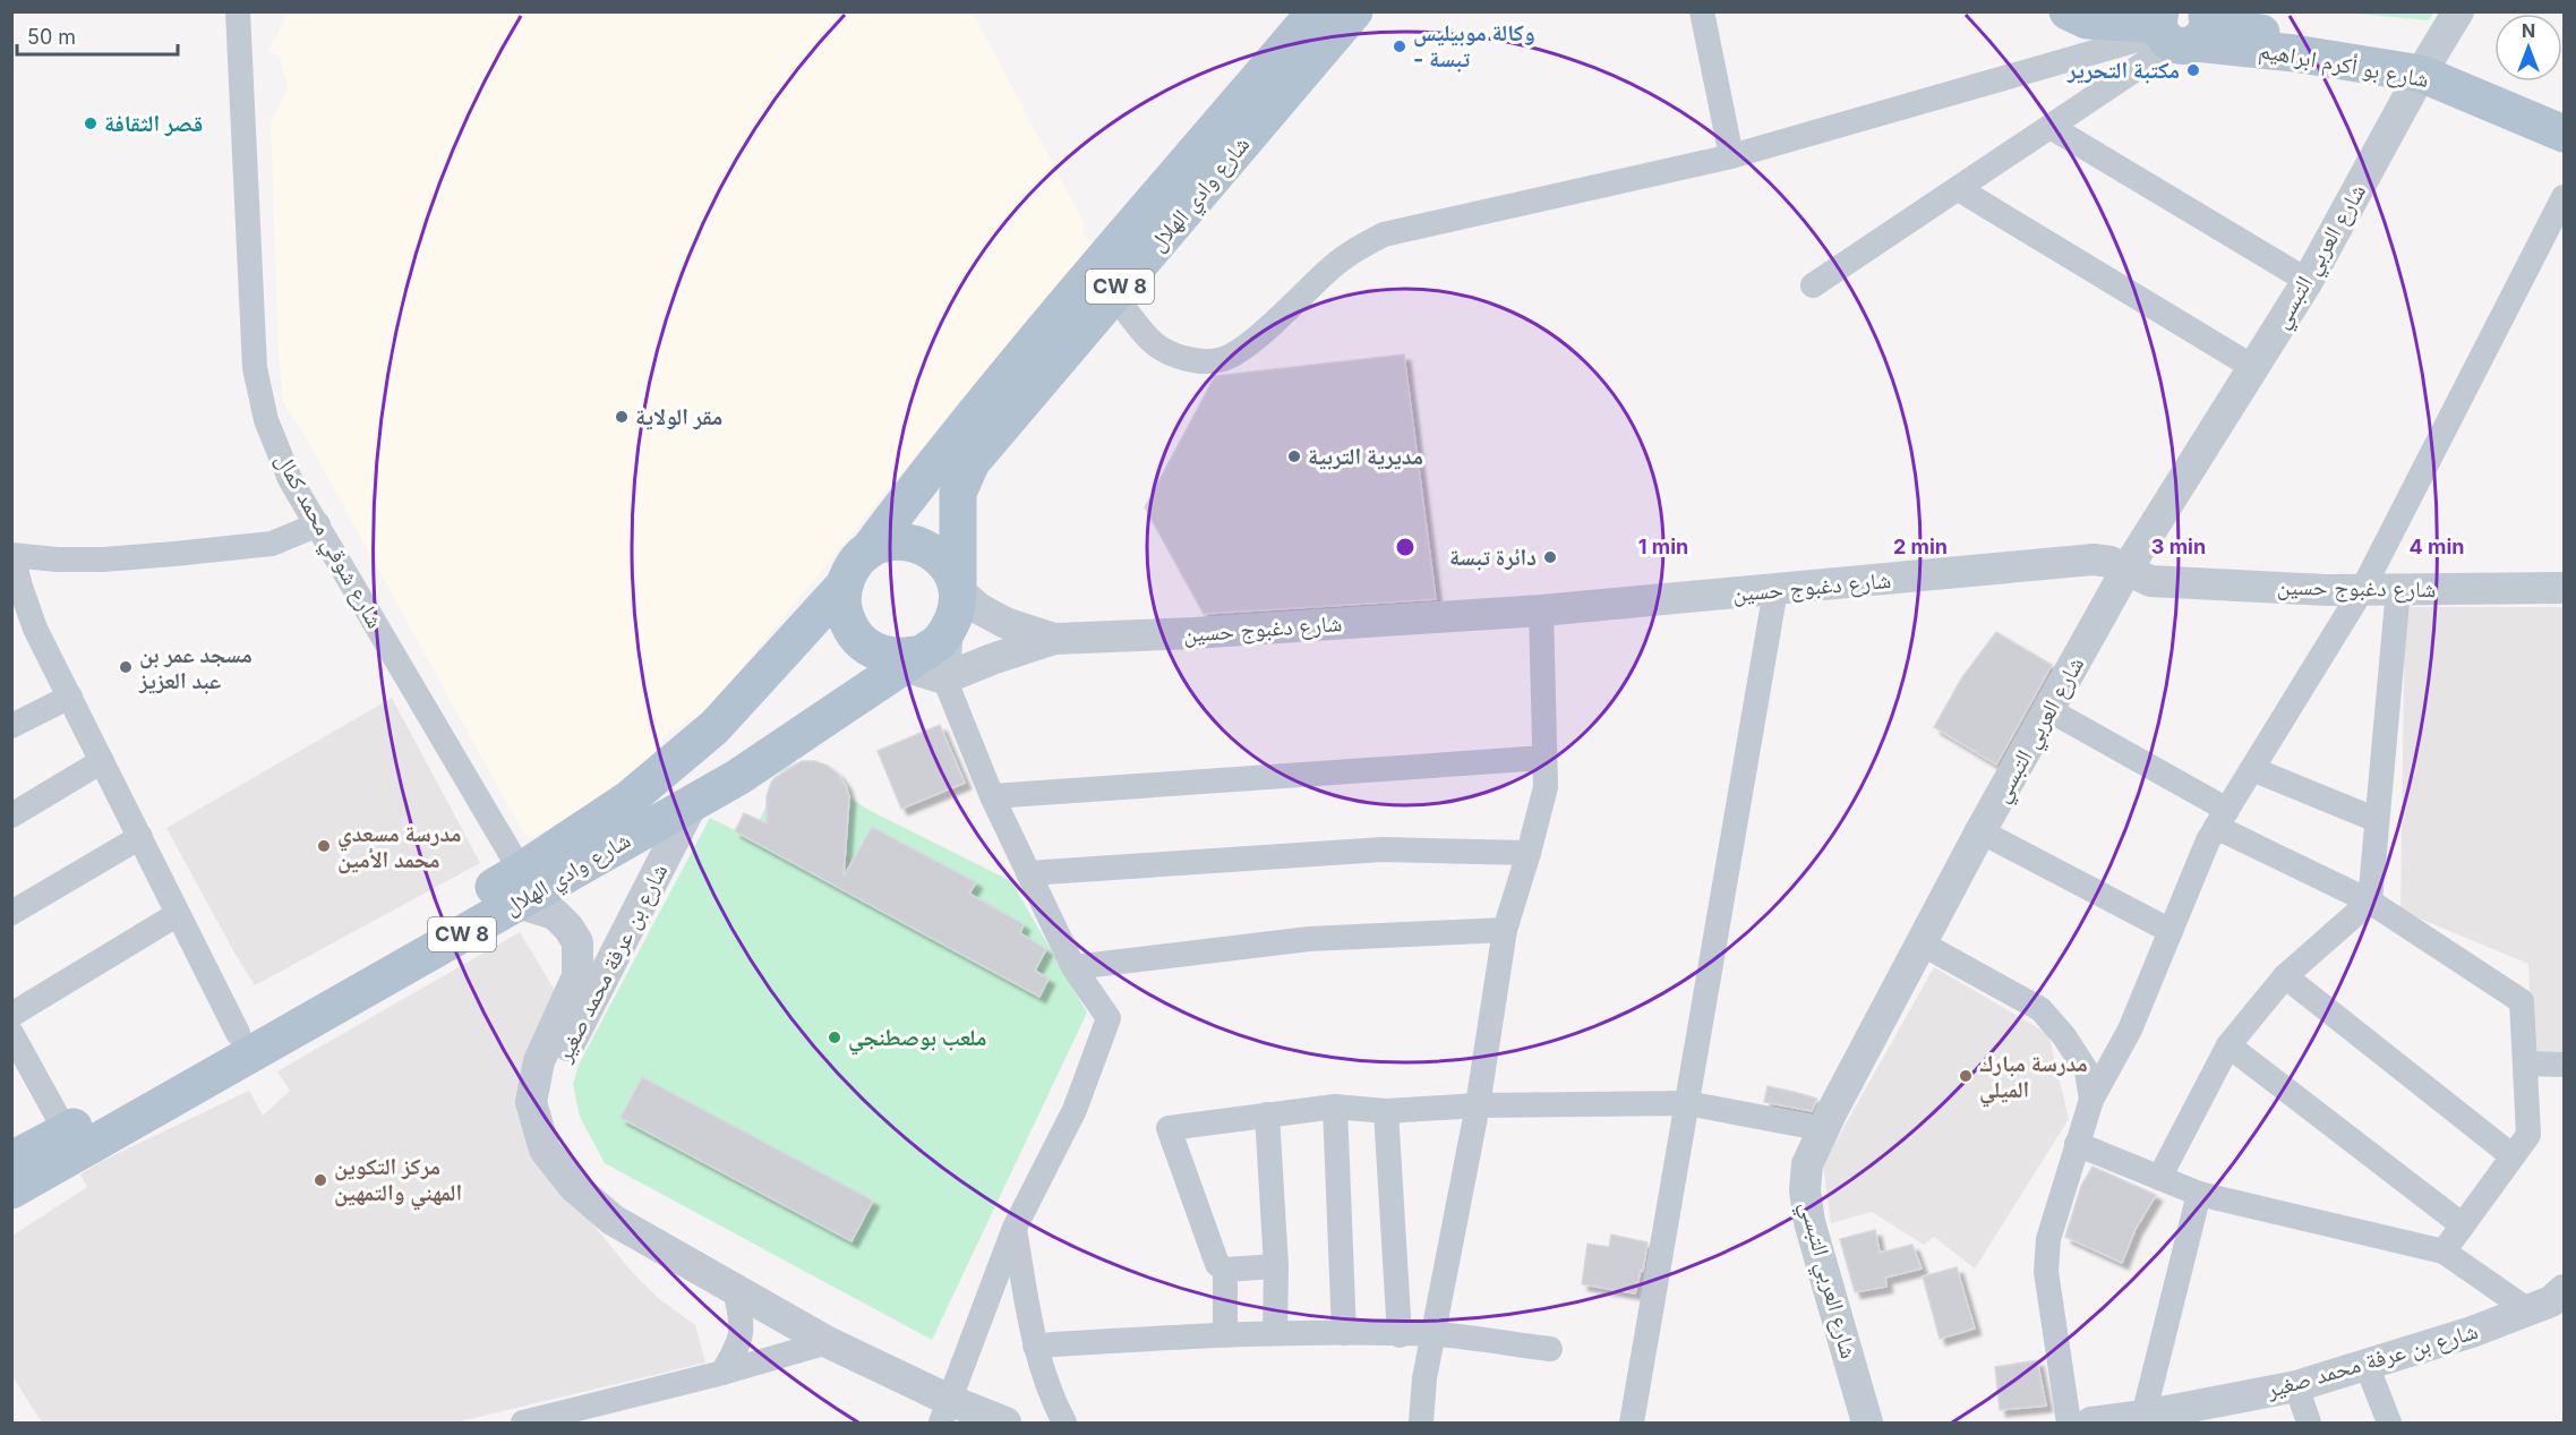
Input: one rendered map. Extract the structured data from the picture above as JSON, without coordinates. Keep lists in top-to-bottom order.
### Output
{
  "streets": {
    "main road": ["شارع بو أكرم ابراهيم", "شارع وادي الهلال", "CW 8"],
    "street": [
      "شارع العربي التبسي",
      "شارع شوقي محمد كمال",
      "شارع دغبوج حسين",
      "شارع بن عرفة محمد صغير"
    ]
  },
  "crossings": [
    ["شارع بو أكرم ابراهيم", "شارع العربي التبسي"],
    ["شارع وادي الهلال", "شارع شوقي محمد كمال"],
    ["شارع وادي الهلال", "شارع بن عرفة محمد صغير"],
    ["شارع العربي التبسي", "شارع دغبوج حسين"],
    ["شارع شوقي محمد كمال", "شارع بن عرفة محمد صغير"]
  ],
  "places": [
    "وكالة موبيليس - تبسة",
    "مكتبة التحرير",
    "قصر الثقافة",
    "مقر الولاية",
    "مديرية التربية",
    "دائرة تبسة",
    "مسجد عمر بن عبد العزيز",
    "مدرسة مسعدي محمد الأمين",
    "ملعب بوصطنجي",
    "مدرسة مبارك الميلي",
    "مركز التكوين المهني والتمهين"
  ],
  "scale_bar": "50 m",
  "north": "top",
  "rings": [
    "1 min",
    "2 min",
    "3 min",
    "4 min"
  ]
}
